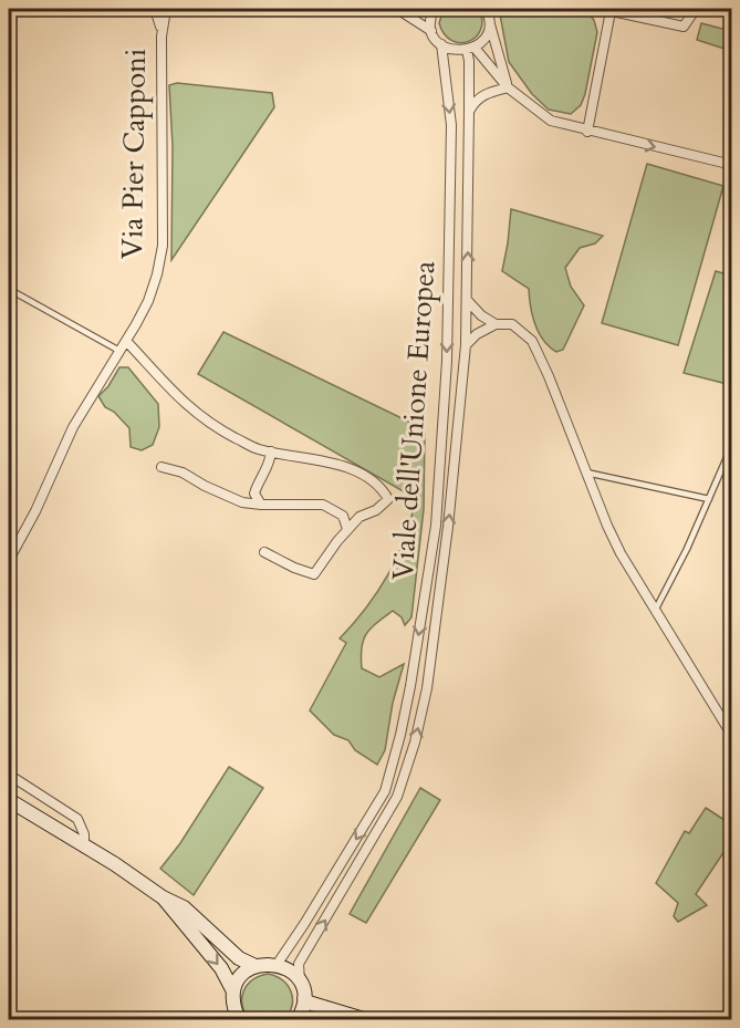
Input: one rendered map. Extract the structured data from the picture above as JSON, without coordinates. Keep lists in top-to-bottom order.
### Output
{
  "streets": {
    "street": ["Via Pier Capponi", "Viale dell'Unione Europea"]
  }
}
